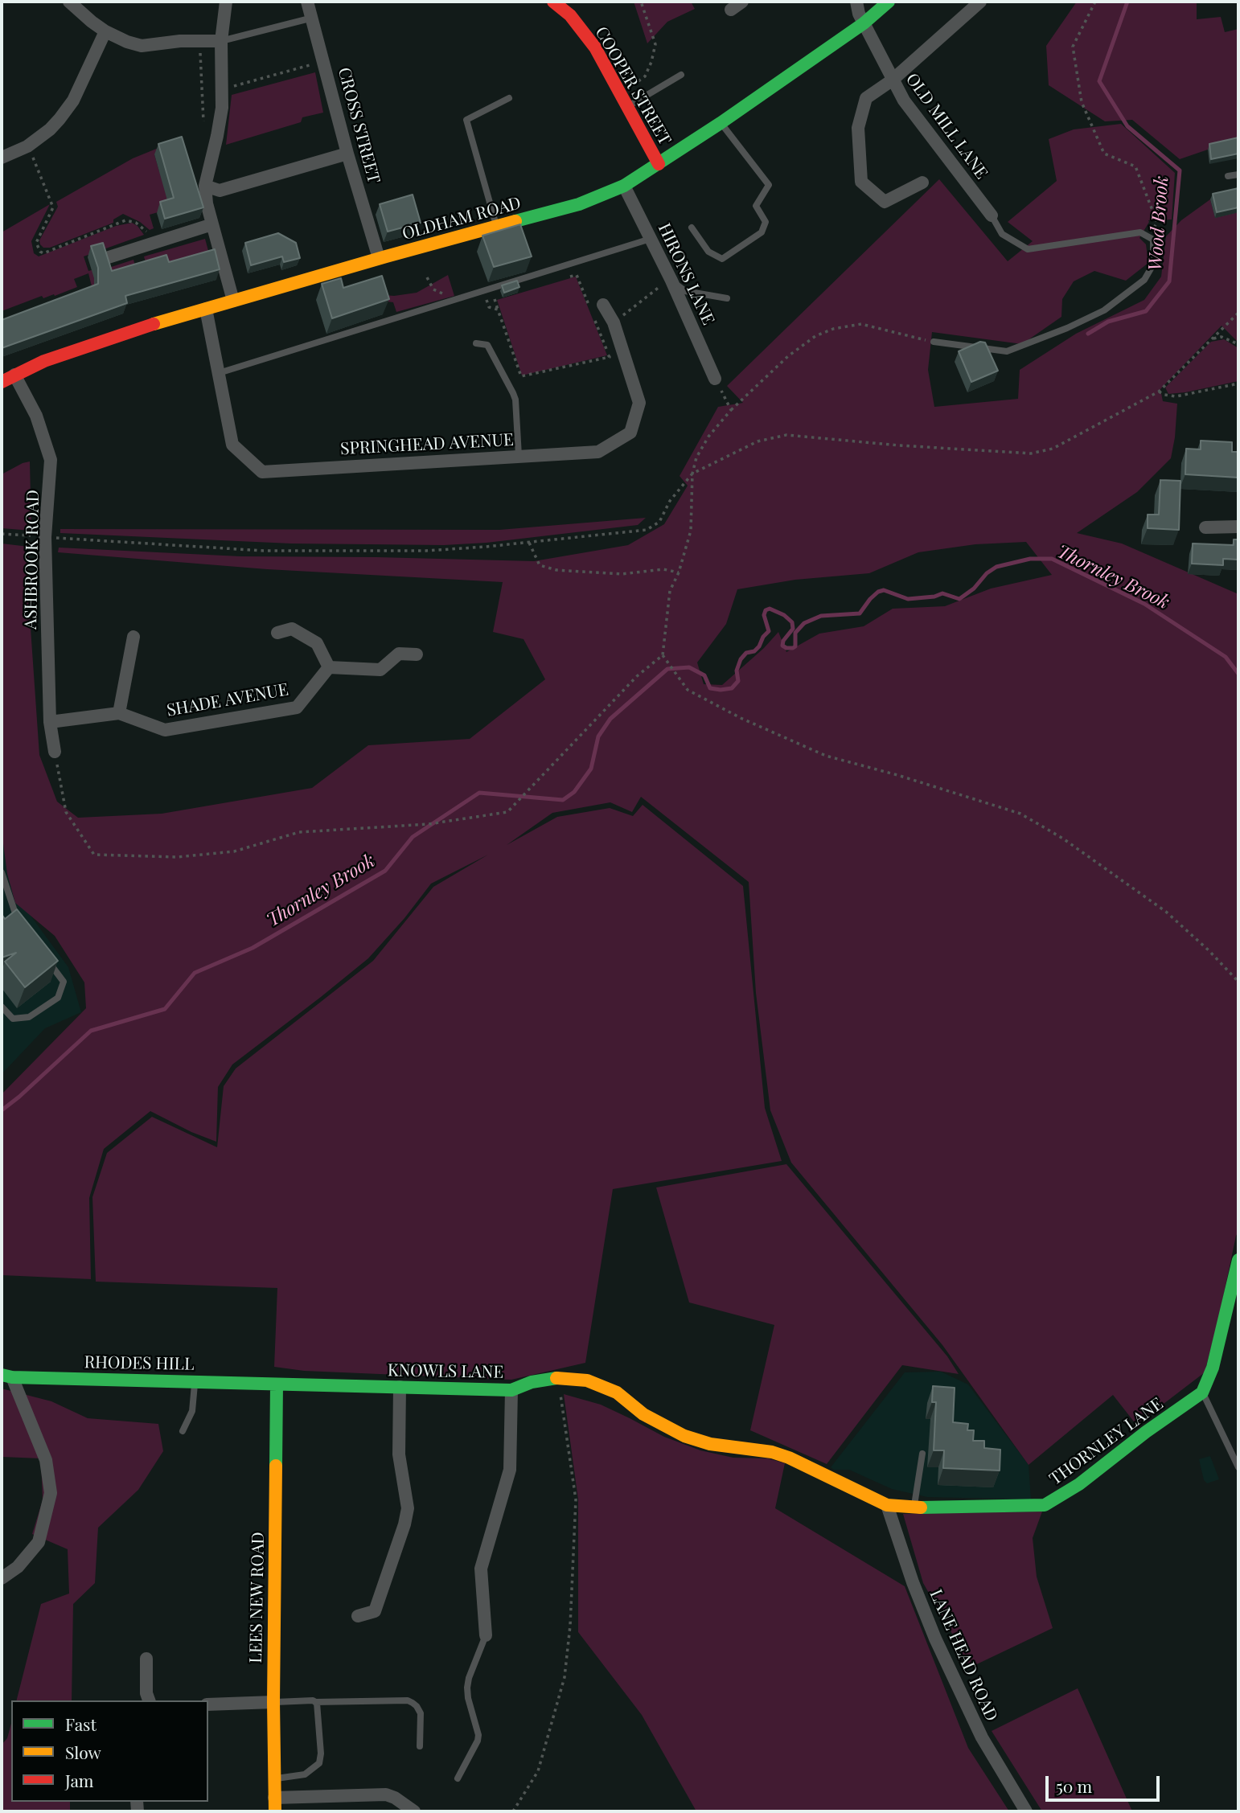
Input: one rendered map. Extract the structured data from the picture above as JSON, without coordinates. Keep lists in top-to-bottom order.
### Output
{
  "streets": {
    "street": [
      "COOPER STREET",
      "CROSS STREET",
      "OLD MILL LANE",
      "OLDHAM ROAD",
      "HIRONS LANE",
      "SPRINGHEAD AVENUE",
      "ASHBROOK ROAD",
      "SHADE AVENUE",
      "RHODES HILL",
      "KNOWLS LANE",
      "THORNLEY LANE",
      "LEES NEW ROAD",
      "LANE HEAD ROAD"
    ]
  },
  "crossings": [
    ["COOPER STREET", "OLDHAM ROAD"],
    ["CROSS STREET", "OLDHAM ROAD"],
    ["OLD MILL LANE", "OLDHAM ROAD"],
    ["OLDHAM ROAD", "HIRONS LANE"],
    ["OLDHAM ROAD", "SPRINGHEAD AVENUE"],
    ["OLDHAM ROAD", "ASHBROOK ROAD"],
    ["ASHBROOK ROAD", "SHADE AVENUE"],
    ["RHODES HILL", "KNOWLS LANE"],
    ["RHODES HILL", "LEES NEW ROAD"],
    ["KNOWLS LANE", "THORNLEY LANE"],
    ["KNOWLS LANE", "LEES NEW ROAD"],
    ["KNOWLS LANE", "LANE HEAD ROAD"],
    ["THORNLEY LANE", "LANE HEAD ROAD"]
  ],
  "water": ["Wood Brook", "Thornley Brook"],
  "legend": ["Fast", "Slow", "Jam"],
  "scale_bar": "50 m"
}
